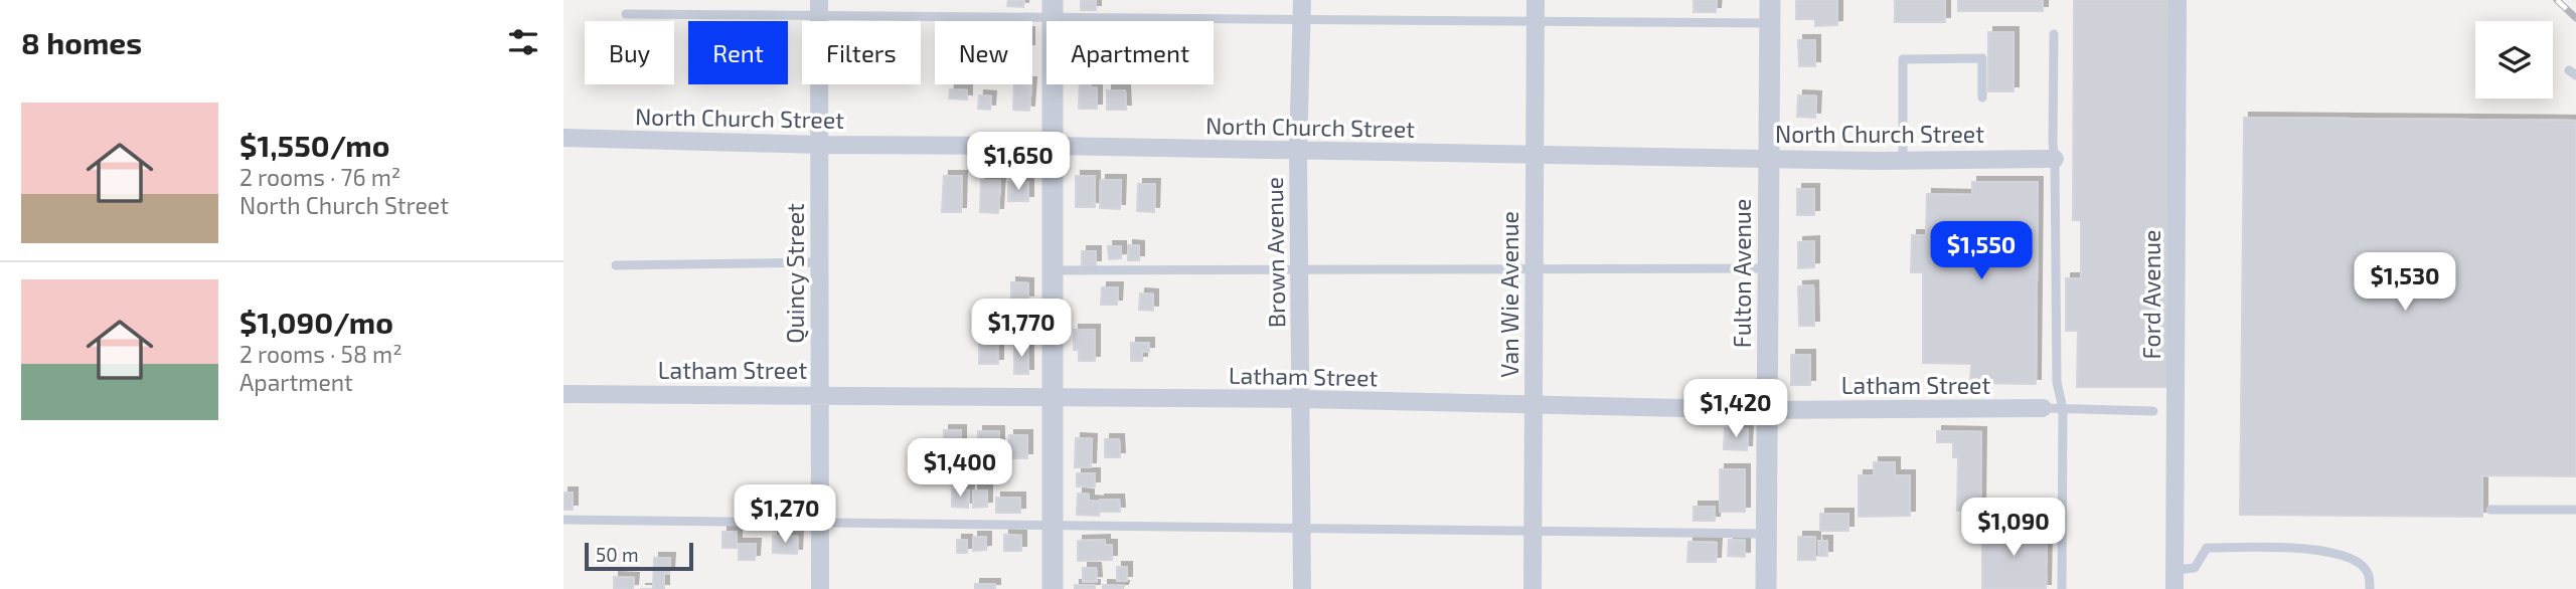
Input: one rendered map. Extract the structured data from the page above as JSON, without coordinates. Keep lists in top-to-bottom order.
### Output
{
  "streets": {
    "street": [
      "North Church Street",
      "Brown Avenue",
      "Quincy Street",
      "Fulton Avenue",
      "Van Wie Avenue",
      "Ford Avenue",
      "Latham Street"
    ]
  },
  "crossings": [
    ["North Church Street", "Brown Avenue"],
    ["North Church Street", "Quincy Street"],
    ["North Church Street", "Fulton Avenue"],
    ["North Church Street", "Van Wie Avenue"],
    ["Brown Avenue", "Latham Street"],
    ["Quincy Street", "Latham Street"],
    ["Fulton Avenue", "Latham Street"],
    ["Van Wie Avenue", "Latham Street"]
  ],
  "scale_bar": "50 m",
  "page": {
    "heading": "8 homes",
    "chip": [
      "Buy",
      "Rent",
      "Filters",
      "New",
      "Apartment"
    ],
    "list": [
      {
        "name": "$1,550/mo",
        "note": "2 rooms · 76 m² · North Church Street"
      },
      {
        "name": "$1,090/mo",
        "note": "2 rooms · 58 m² · Apartment"
      }
    ],
    "price": [
      "$1,650",
      "$1,550",
      "$1,530",
      "$1,770",
      "$1,420",
      "$1,400",
      "$1,270",
      "$1,090"
    ],
    "scale": "50 m"
  }
}
